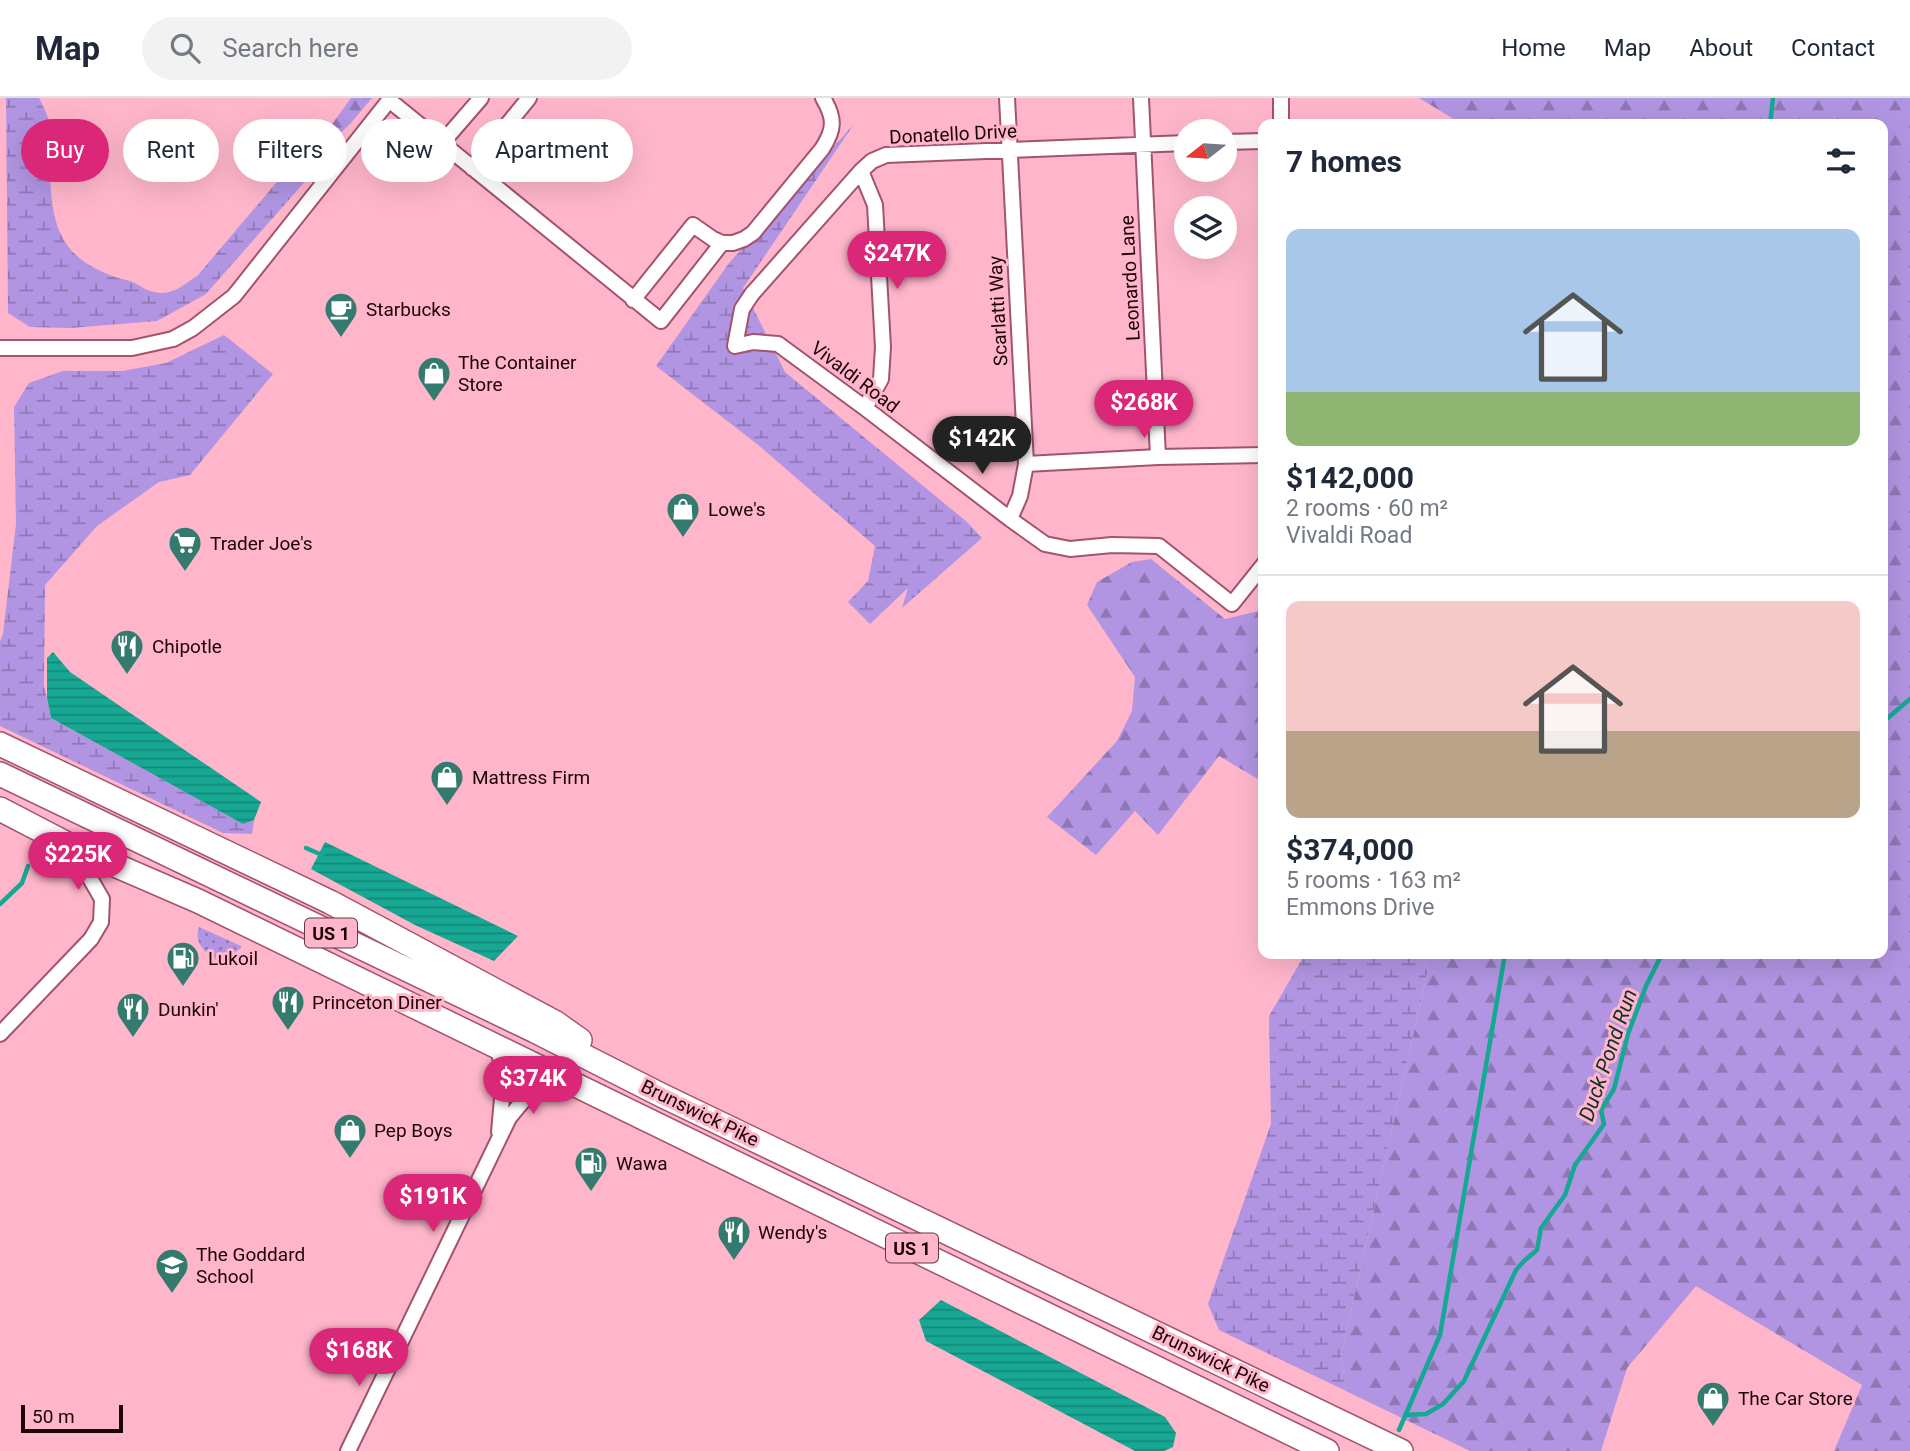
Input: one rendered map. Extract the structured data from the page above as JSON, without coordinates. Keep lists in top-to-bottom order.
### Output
{
  "streets": {
    "highway": ["US 1", "Brunswick Pike"],
    "street": [
      "Donatello Drive",
      "Leonardo Lane",
      "Scarlatti Way",
      "Vivaldi Road"
    ]
  },
  "crossings": [
    ["Donatello Drive", "Leonardo Lane"],
    ["Donatello Drive", "Scarlatti Way"],
    ["Donatello Drive", "Vivaldi Road"],
    ["Scarlatti Way", "Vivaldi Road"]
  ],
  "water": ["Duck Pond Run"],
  "places": {
    "cafe": ["Starbucks"],
    "shop": [
      "The Container Store",
      "Lowe's",
      "Mattress Firm",
      "Pep Boys",
      "The Car Store"
    ],
    "supermarket": ["Trader Joe's"],
    "restaurant": [
      "Chipotle",
      "Princeton Diner",
      "Dunkin'",
      "Wendy's"
    ],
    "fuel station": ["Lukoil", "Wawa"],
    "school or university": ["The Goddard School"]
  },
  "scale_bar": "50 m",
  "north": "left",
  "page": {
    "header": "Map",
    "search": "Search here",
    "nav": [
      "Home",
      "Map",
      "About",
      "Contact"
    ],
    "chip": [
      "Buy",
      "Rent",
      "Filters",
      "New",
      "Apartment"
    ],
    "heading": "7 homes",
    "list": [
      {
        "name": "$142,000",
        "note": "2 rooms · 60 m² · Vivaldi Road"
      },
      {
        "name": "$374,000",
        "note": "5 rooms · 163 m² · Emmons Drive"
      }
    ],
    "price": [
      "$247K",
      "$268K",
      "$142K",
      "$225K",
      "$374K",
      "$191K",
      "$168K"
    ],
    "scale": "50 m"
  }
}
